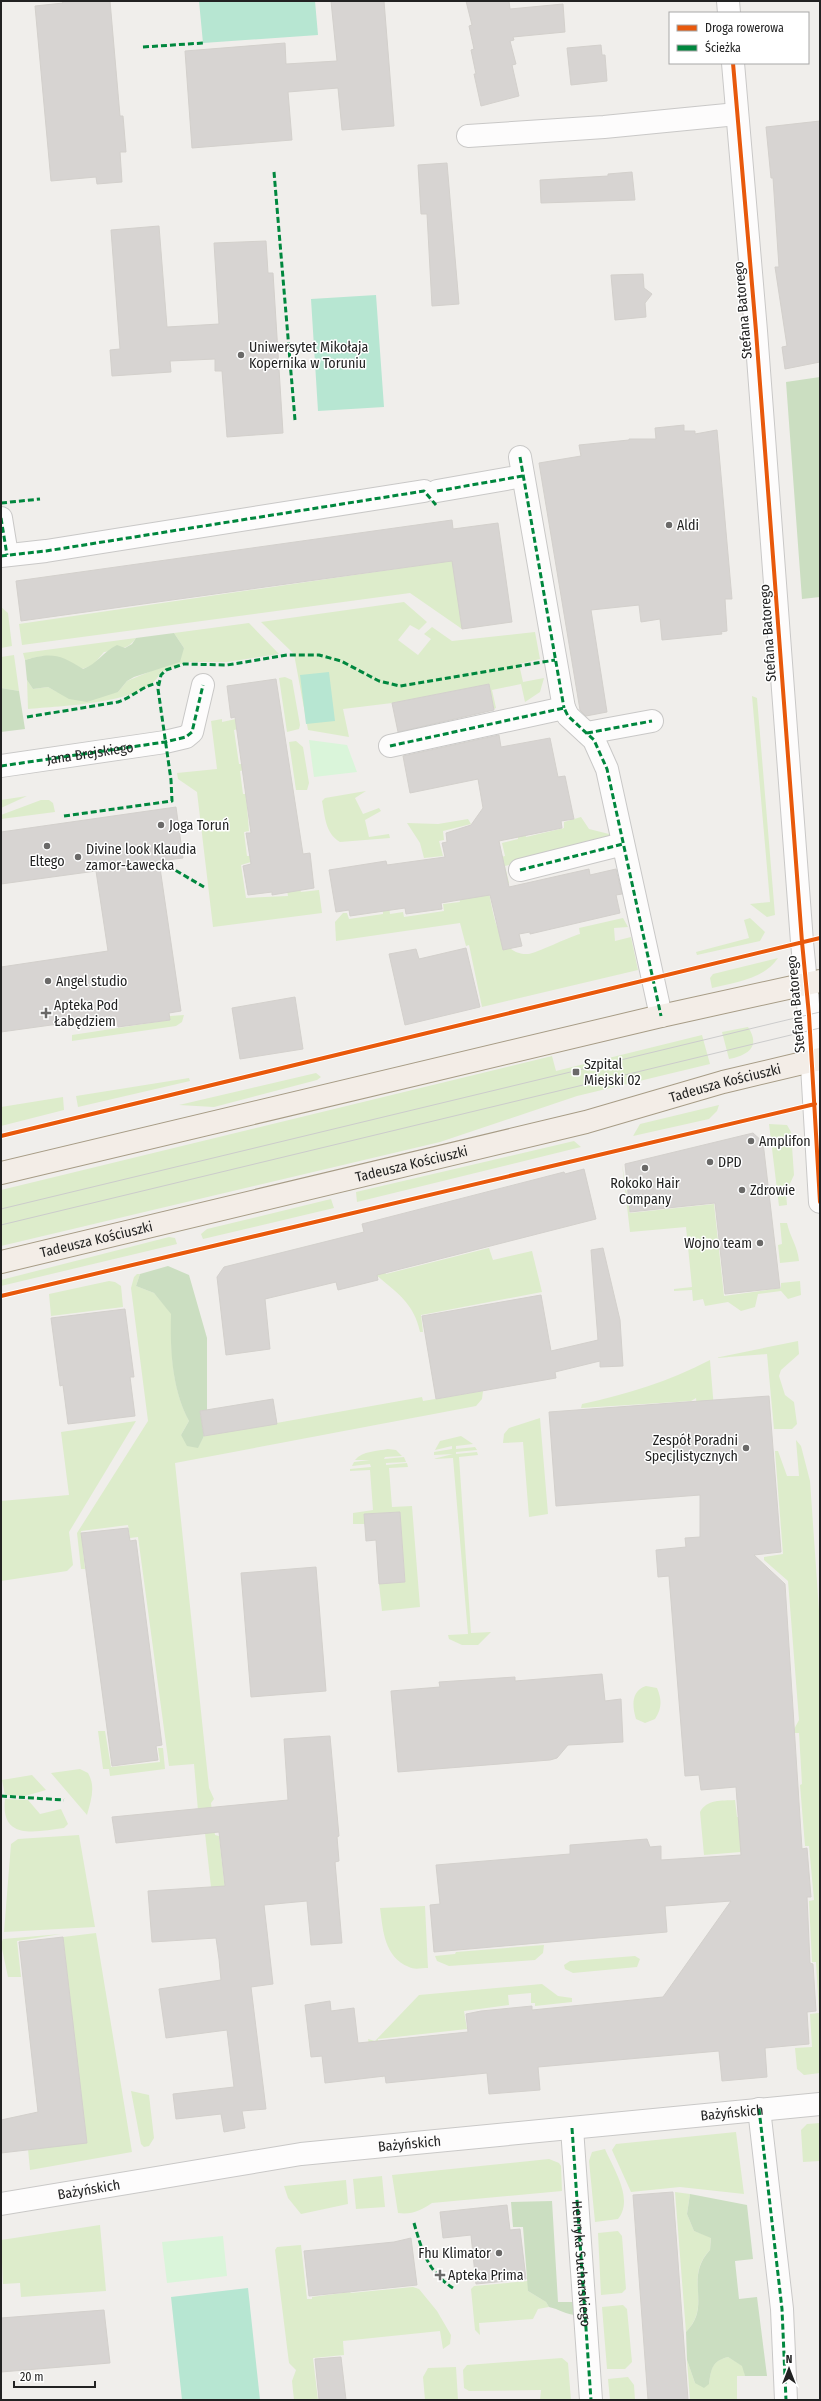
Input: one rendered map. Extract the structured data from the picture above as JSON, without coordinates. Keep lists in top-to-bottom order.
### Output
{
  "streets": {
    "main road": ["Tadeusza Kościuszki"],
    "street": [
      "Stefana Batorego",
      "Jana Brejskiego",
      "Bażyńskich",
      "Henryka Sucharskiego"
    ]
  },
  "crossings": [
    ["Stefana Batorego", "Tadeusza Kościuszki"],
    ["Bażyńskich", "Henryka Sucharskiego"]
  ],
  "places": {
    "other": [
      "Uniwersytet Mikołaja Kopernika w Toruniu",
      "Aldi",
      "Joga Toruń",
      "Eltego",
      "Divine look Klaudia zamor-Ławecka",
      "Angel studio",
      "Amplifon",
      "DPD",
      "Rokoko Hair Company",
      "Zdrowie",
      "Wojno team",
      "Zespół Poradni Specjlistycznych",
      "Fhu Klimator"
    ],
    "health": ["Apteka Pod Łabędziem", "Apteka Prima"],
    "transit": ["Szpital Miejski 02"]
  },
  "legend": ["Droga rowerowa", "Ścieżka"],
  "scale_bar": "20 m",
  "north": "top"
}
